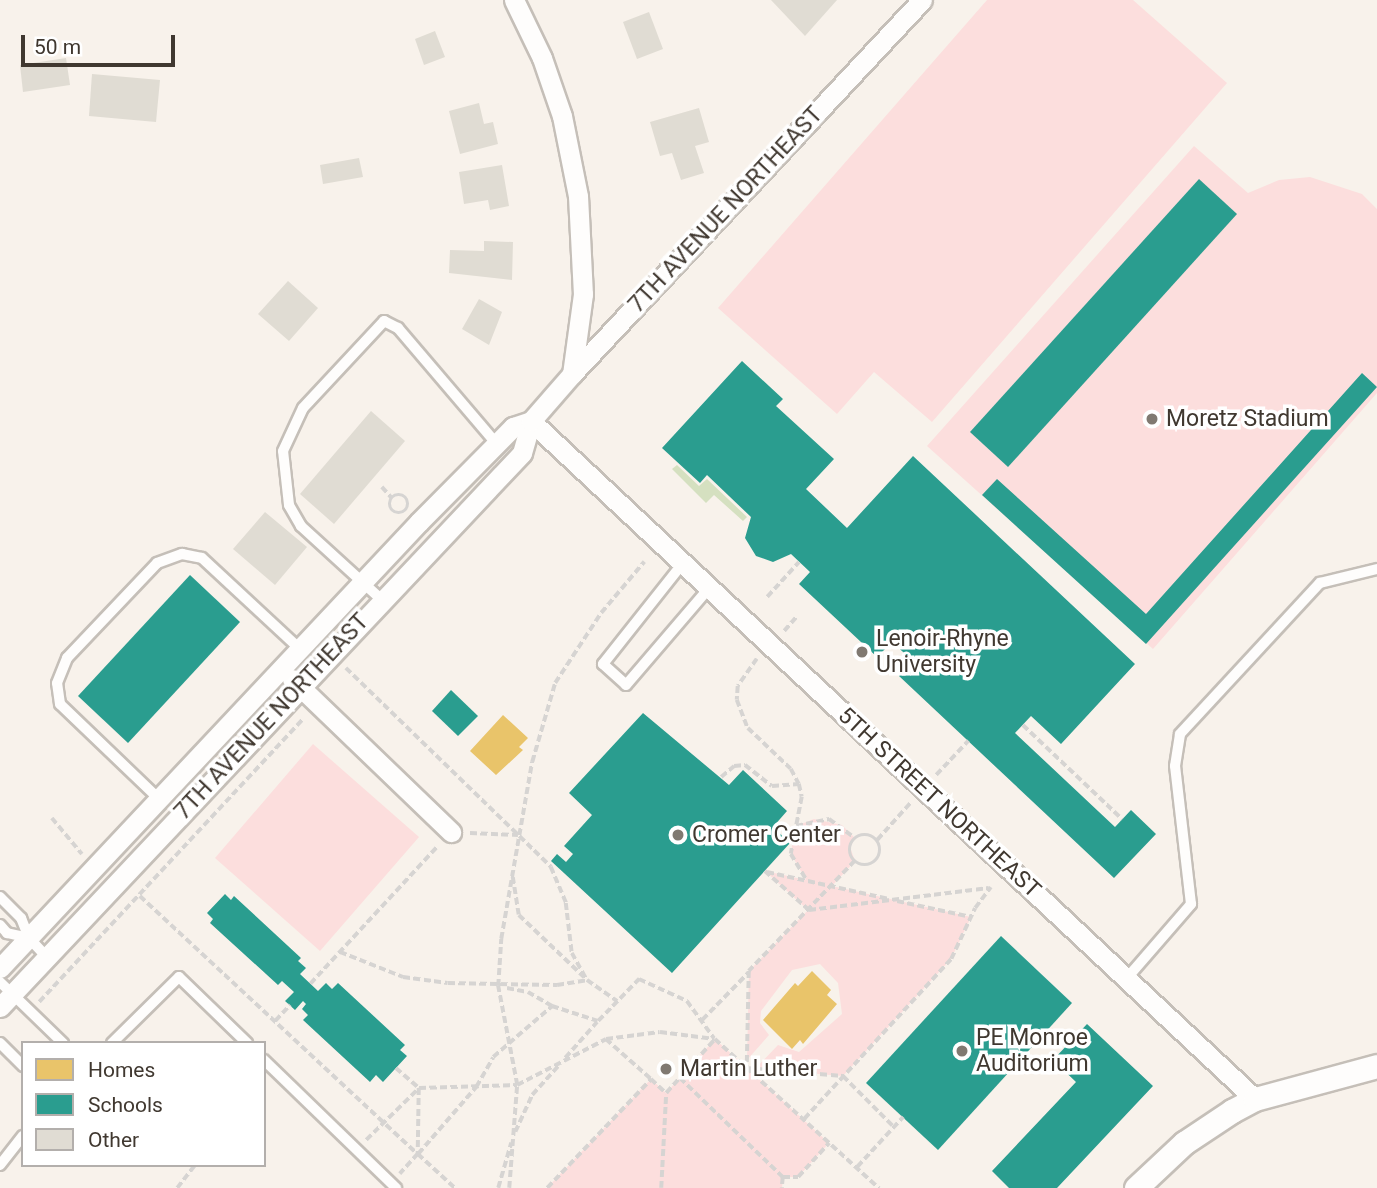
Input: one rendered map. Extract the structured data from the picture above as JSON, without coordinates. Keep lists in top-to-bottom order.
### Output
{
  "streets": {
    "street": ["7TH AVENUE NORTHEAST", "5TH STREET NORTHEAST"]
  },
  "crossings": [
    ["7TH AVENUE NORTHEAST", "5TH STREET NORTHEAST"]
  ],
  "places": [
    "Moretz Stadium",
    "Lenoir-Rhyne University",
    "Cromer Center",
    "PE Monroe Auditorium",
    "Martin Luther"
  ],
  "legend": ["Homes", "Schools", "Other"],
  "scale_bar": "50 m"
}
